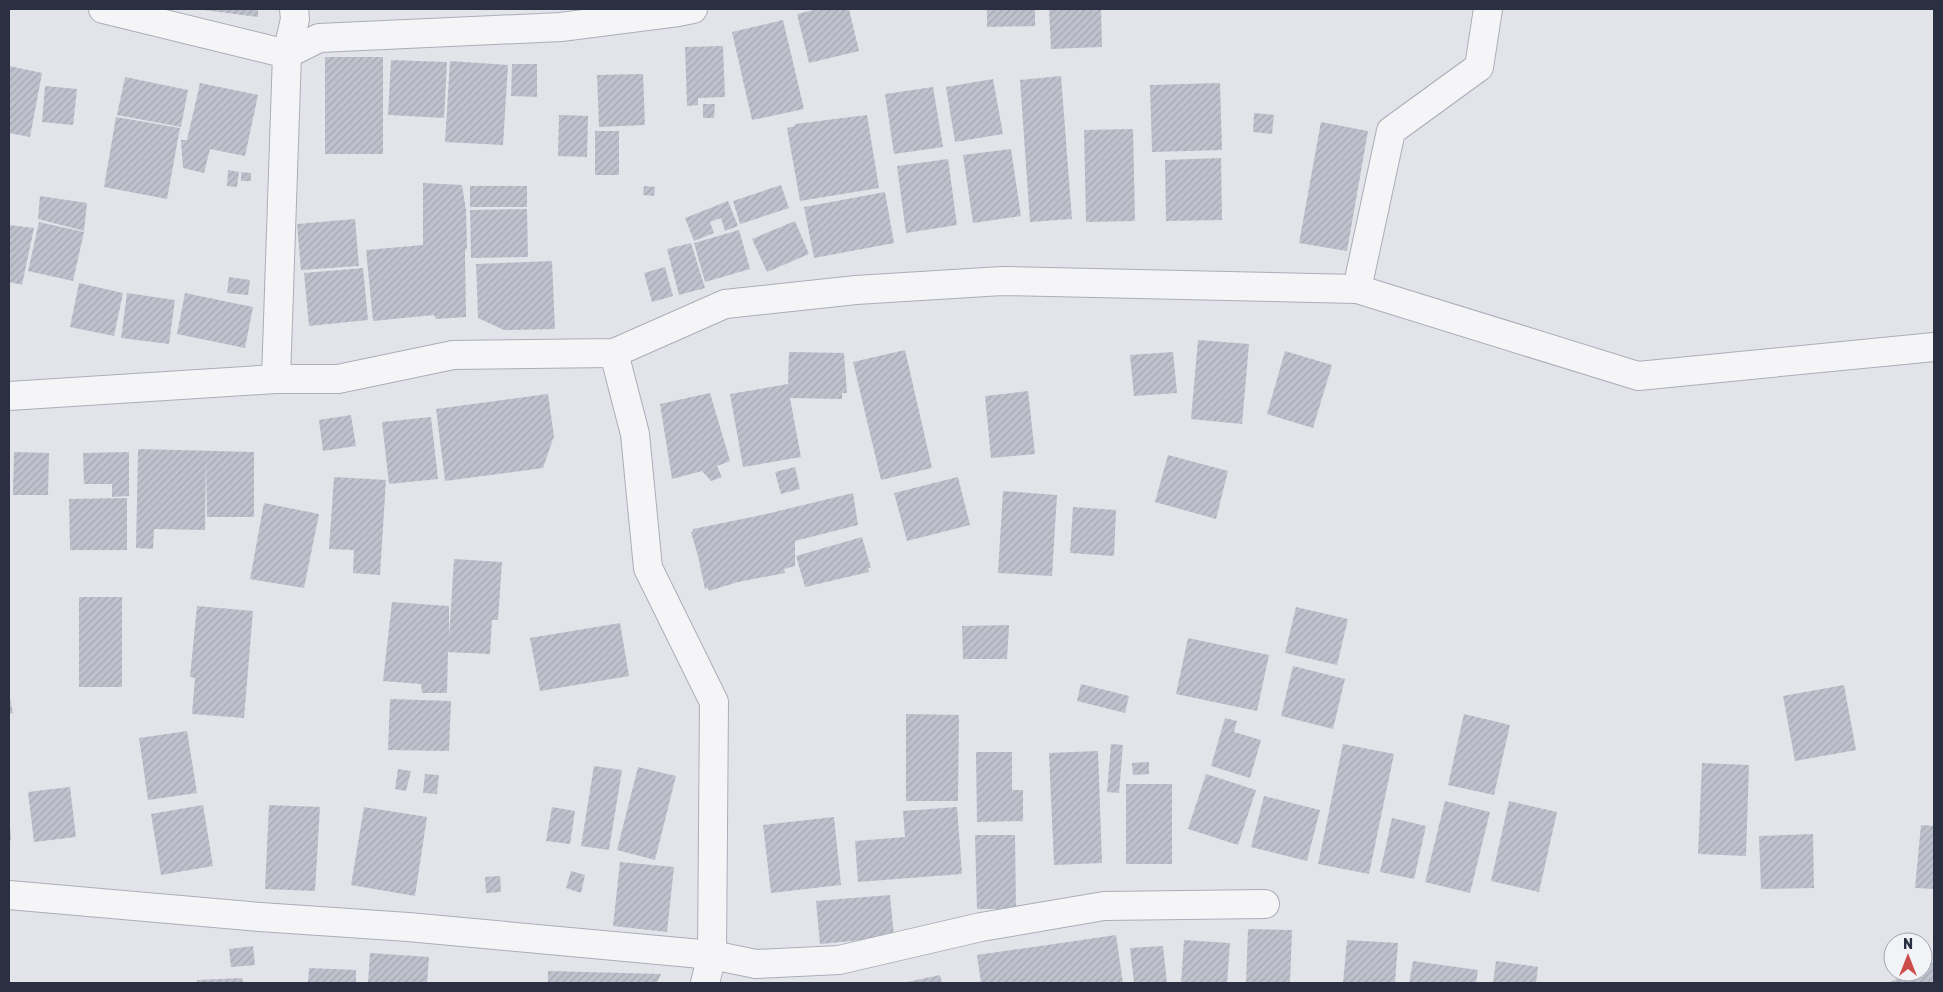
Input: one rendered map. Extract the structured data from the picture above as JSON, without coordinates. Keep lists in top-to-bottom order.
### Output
{
  "north": "top"
}
